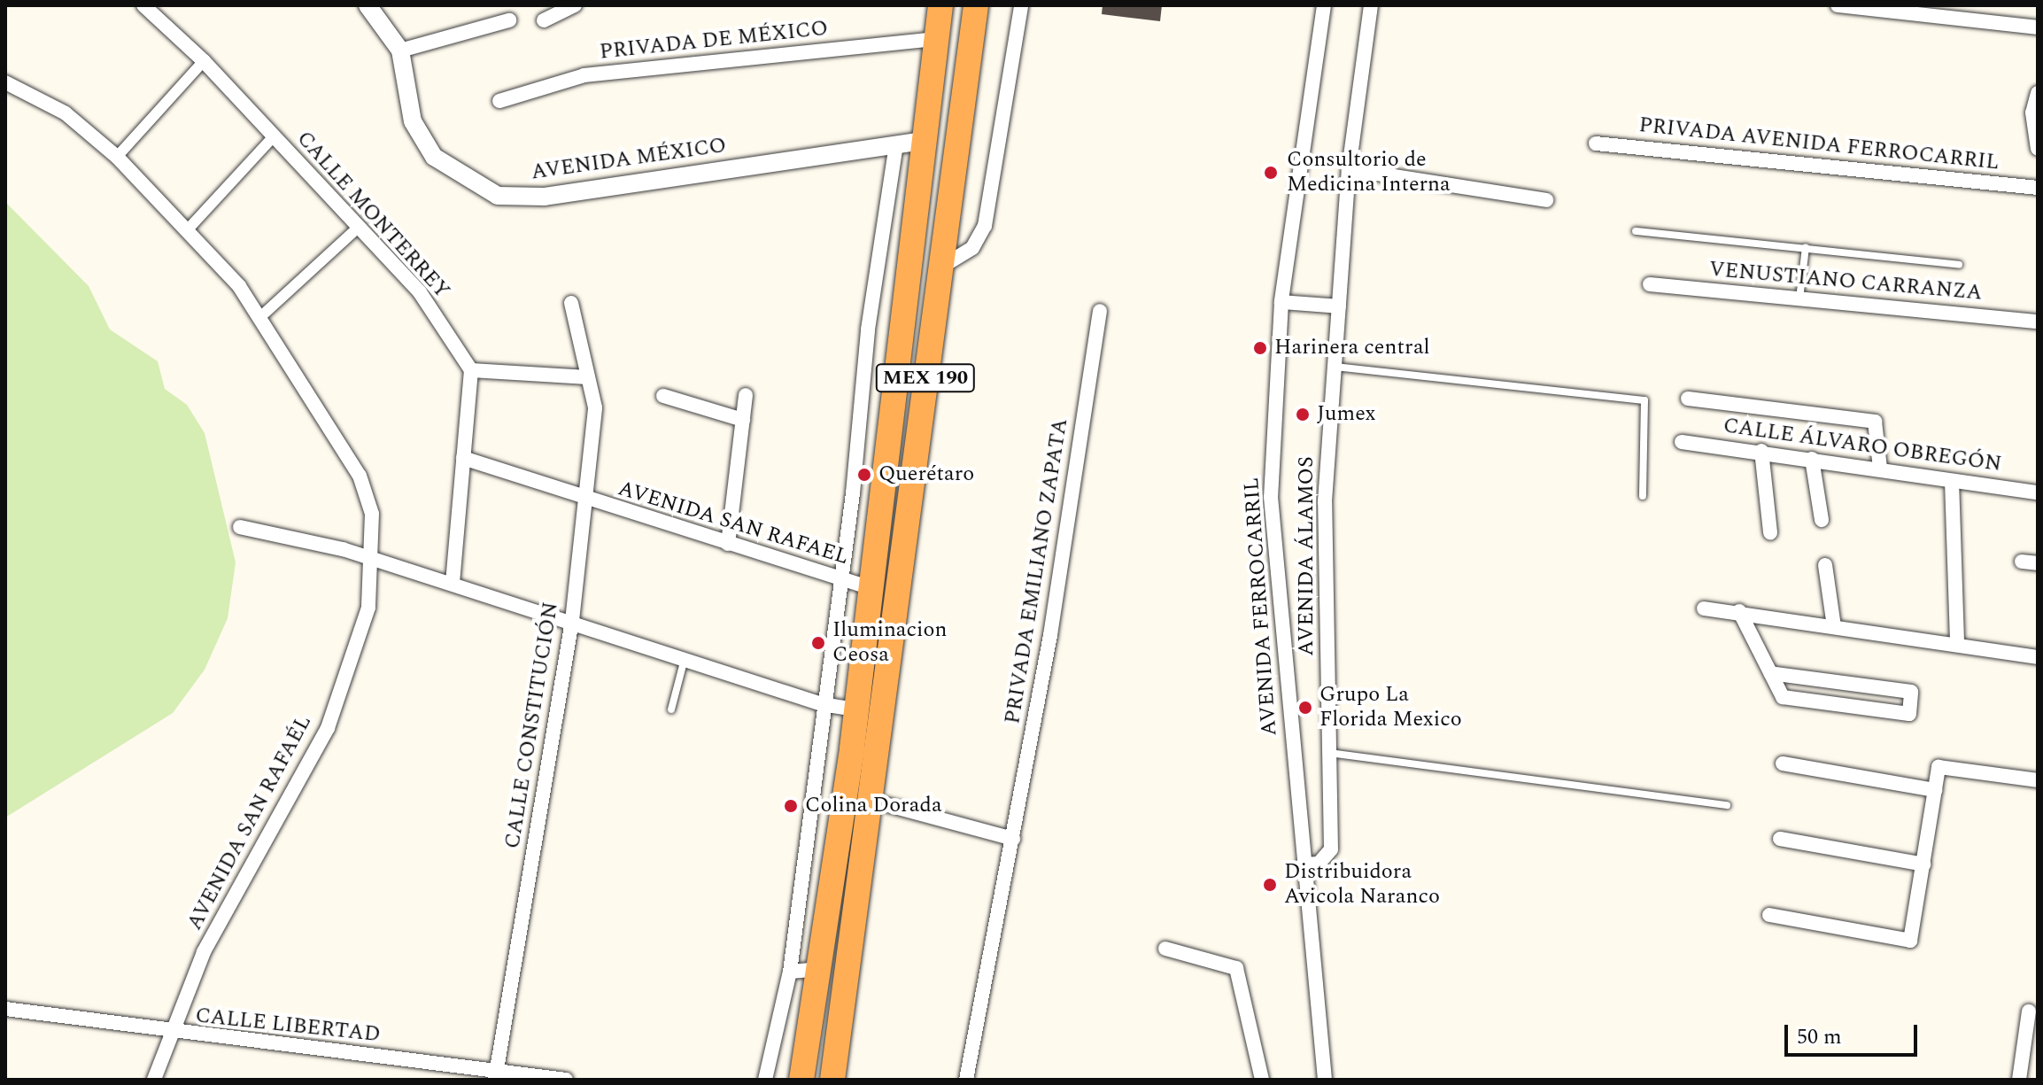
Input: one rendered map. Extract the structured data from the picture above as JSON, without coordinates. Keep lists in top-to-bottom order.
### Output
{
  "streets": {
    "highway": ["MEX 190"],
    "street": [
      "PRIVADA DE MÉXICO",
      "PRIVADA AVENIDA FERROCARRIL",
      "AVENIDA MÉXICO",
      "CALLE MONTERREY",
      "VENUSTIANO CARRANZA",
      "CALLE ÁLVARO OBREGÓN",
      "AVENIDA SAN RAFAEL",
      "AVENIDA ÁLAMOS",
      "PRIVADA EMILIANO ZAPATA",
      "AVENIDA FERROCARRIL",
      "CALLE CONSTITUCIÓN",
      "AVENIDA SAN RAFAÉL",
      "CALLE LIBERTAD"
    ]
  },
  "crossings": [
    ["PRIVADA DE MÉXICO", "MEX 190"],
    ["AVENIDA MÉXICO", "MEX 190"],
    ["MEX 190", "AVENIDA SAN RAFAEL"],
    ["AVENIDA SAN RAFAEL", "CALLE CONSTITUCIÓN"],
    ["AVENIDA ÁLAMOS", "AVENIDA FERROCARRIL"],
    ["CALLE CONSTITUCIÓN", "CALLE LIBERTAD"],
    ["AVENIDA SAN RAFAÉL", "CALLE LIBERTAD"]
  ],
  "places": [
    "Consultorio de Medicina Interna",
    "Harinera central",
    "Jumex",
    "Querétaro",
    "Iluminacion Ceosa",
    "Grupo La Florida Mexico",
    "Colina Dorada",
    "Distribuidora Avicola Naranco"
  ],
  "scale_bar": "50 m"
}
